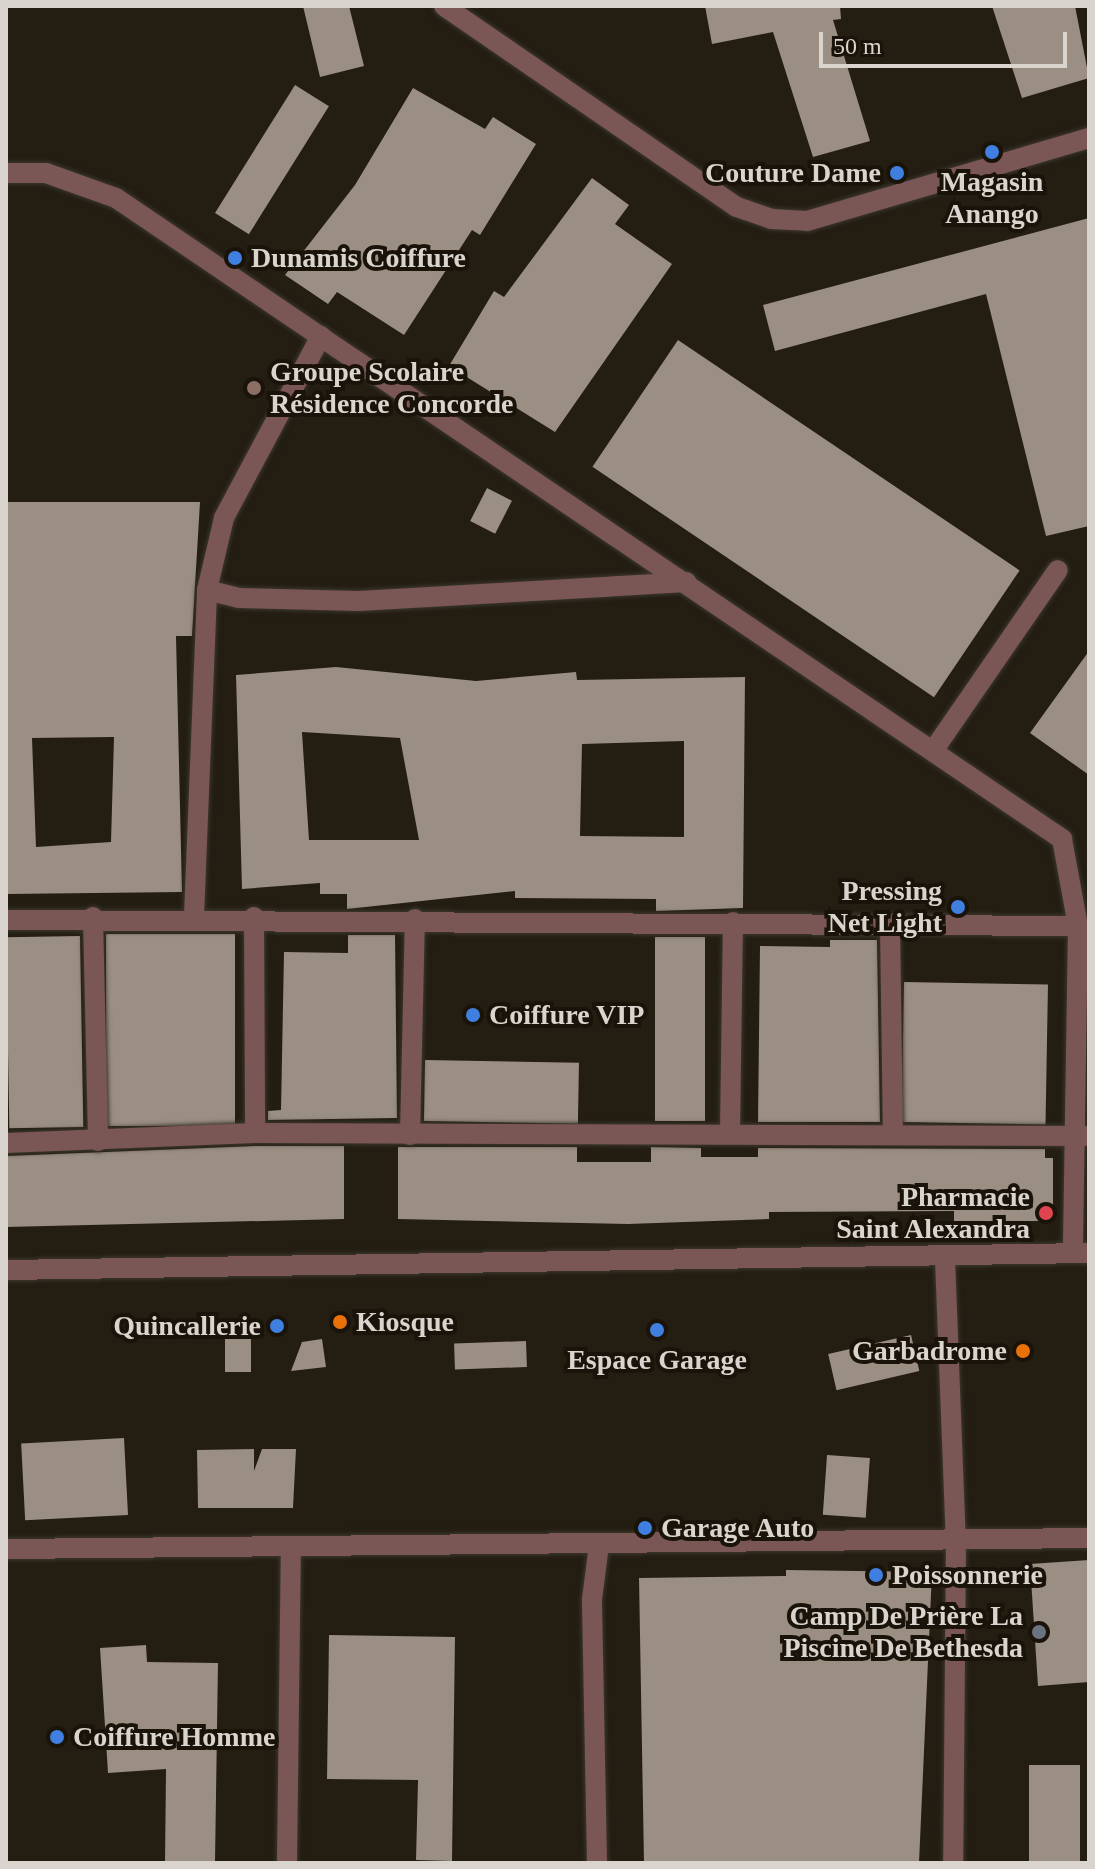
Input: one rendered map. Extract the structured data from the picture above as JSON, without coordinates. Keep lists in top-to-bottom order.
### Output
{
  "places": [
    "Magasin Anango",
    "Couture Dame",
    "Dunamis Coiffure",
    "Groupe Scolaire Résidence Concorde",
    "Pressing Net Light",
    "Coiffure VIP",
    "Pharmacie Saint Alexandra",
    "Kiosque",
    "Quincallerie",
    "Espace Garage",
    "Garbadrome",
    "Garage Auto",
    "Poissonnerie",
    "Camp De Prière La Piscine De Bethesda",
    "Coiffure Homme"
  ],
  "scale_bar": "50 m"
}
